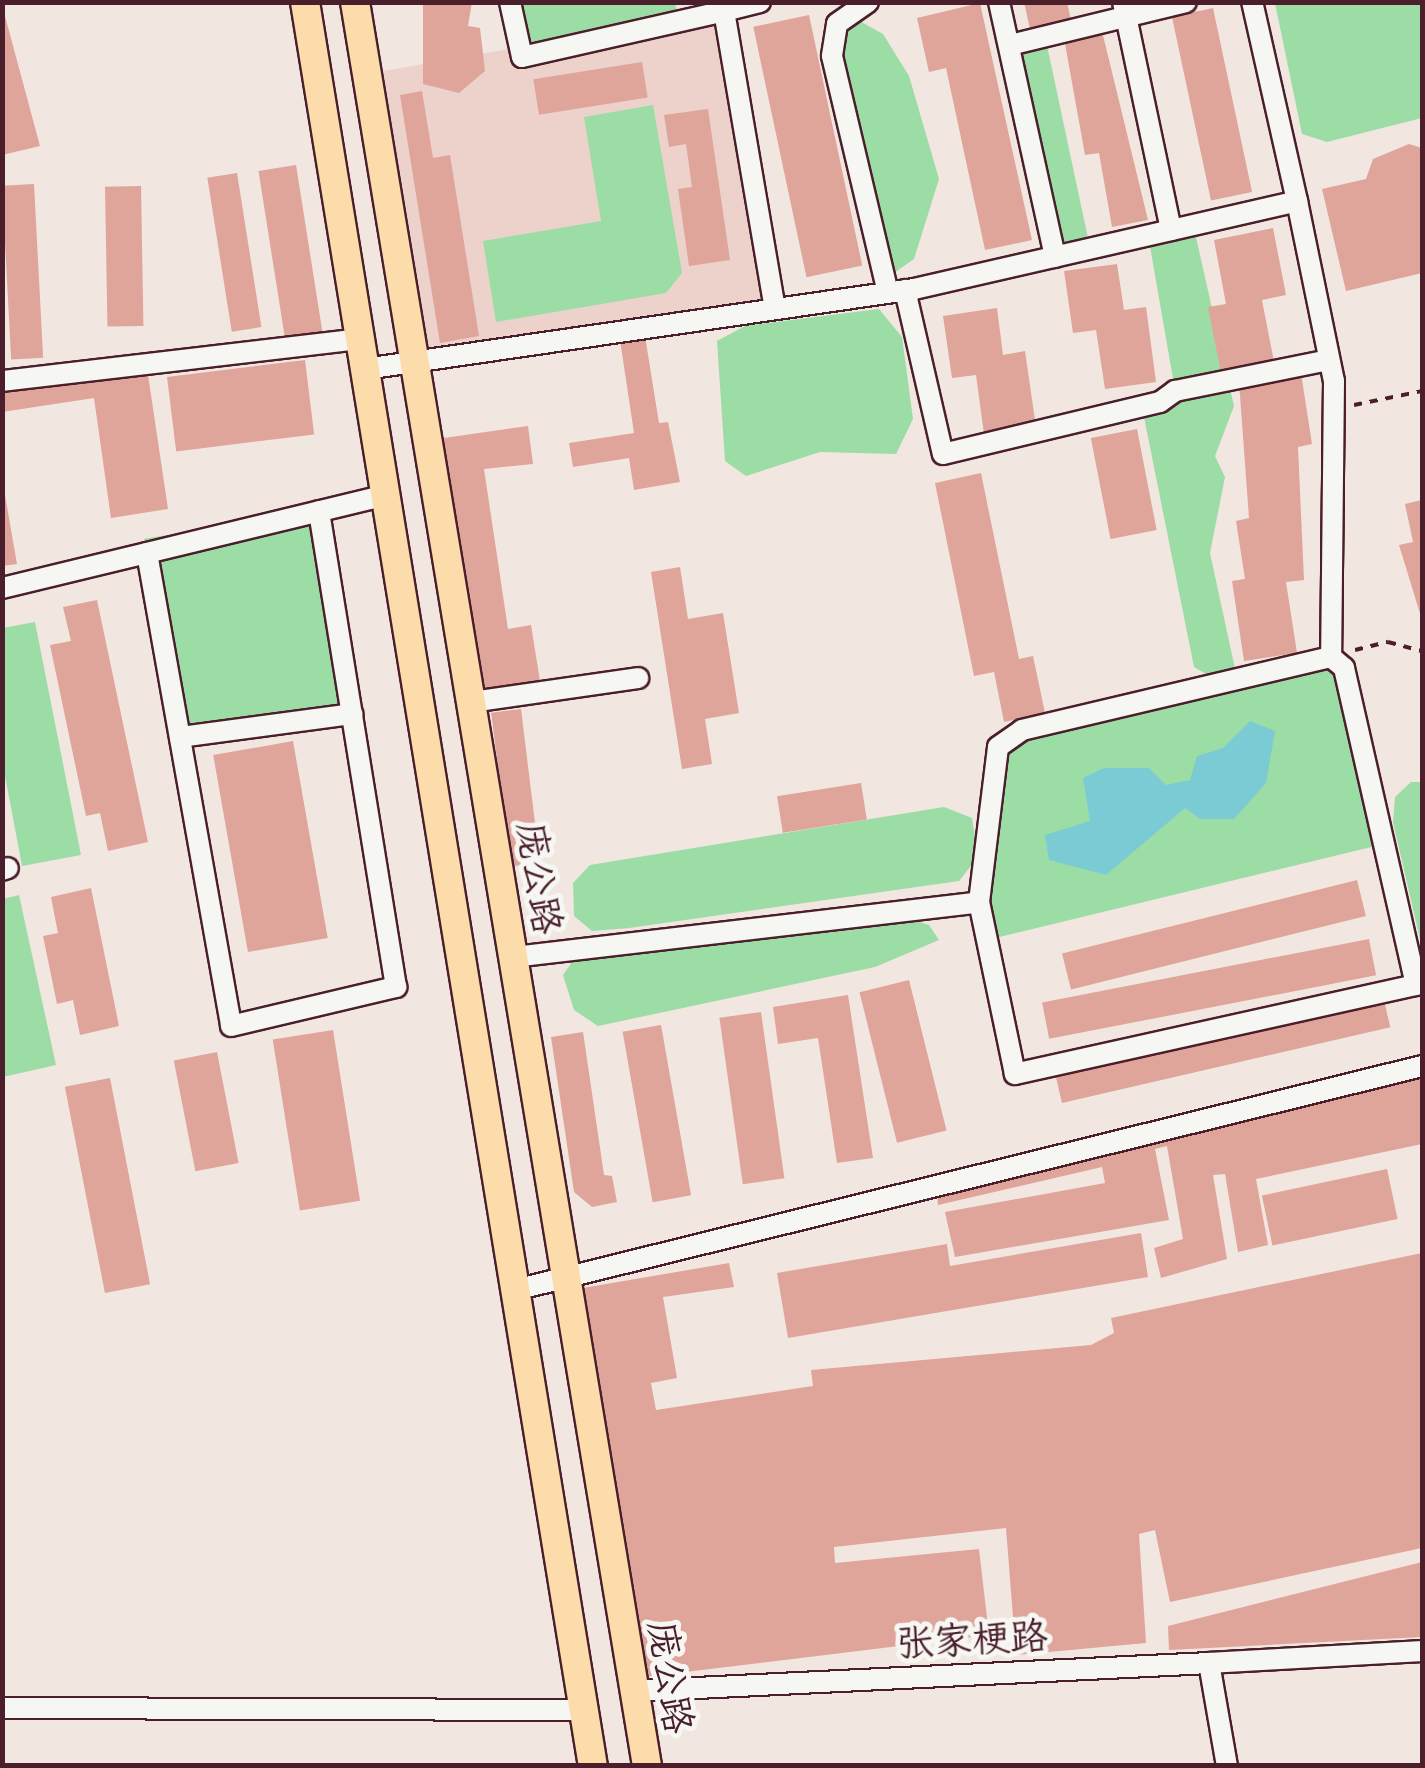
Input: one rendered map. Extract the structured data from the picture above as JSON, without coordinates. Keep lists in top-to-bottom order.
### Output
{
  "streets": {
    "main road": ["庞公路"],
    "street": ["张家梗路"]
  },
  "crossings": [
    ["庞公路", "张家梗路"]
  ]
}
